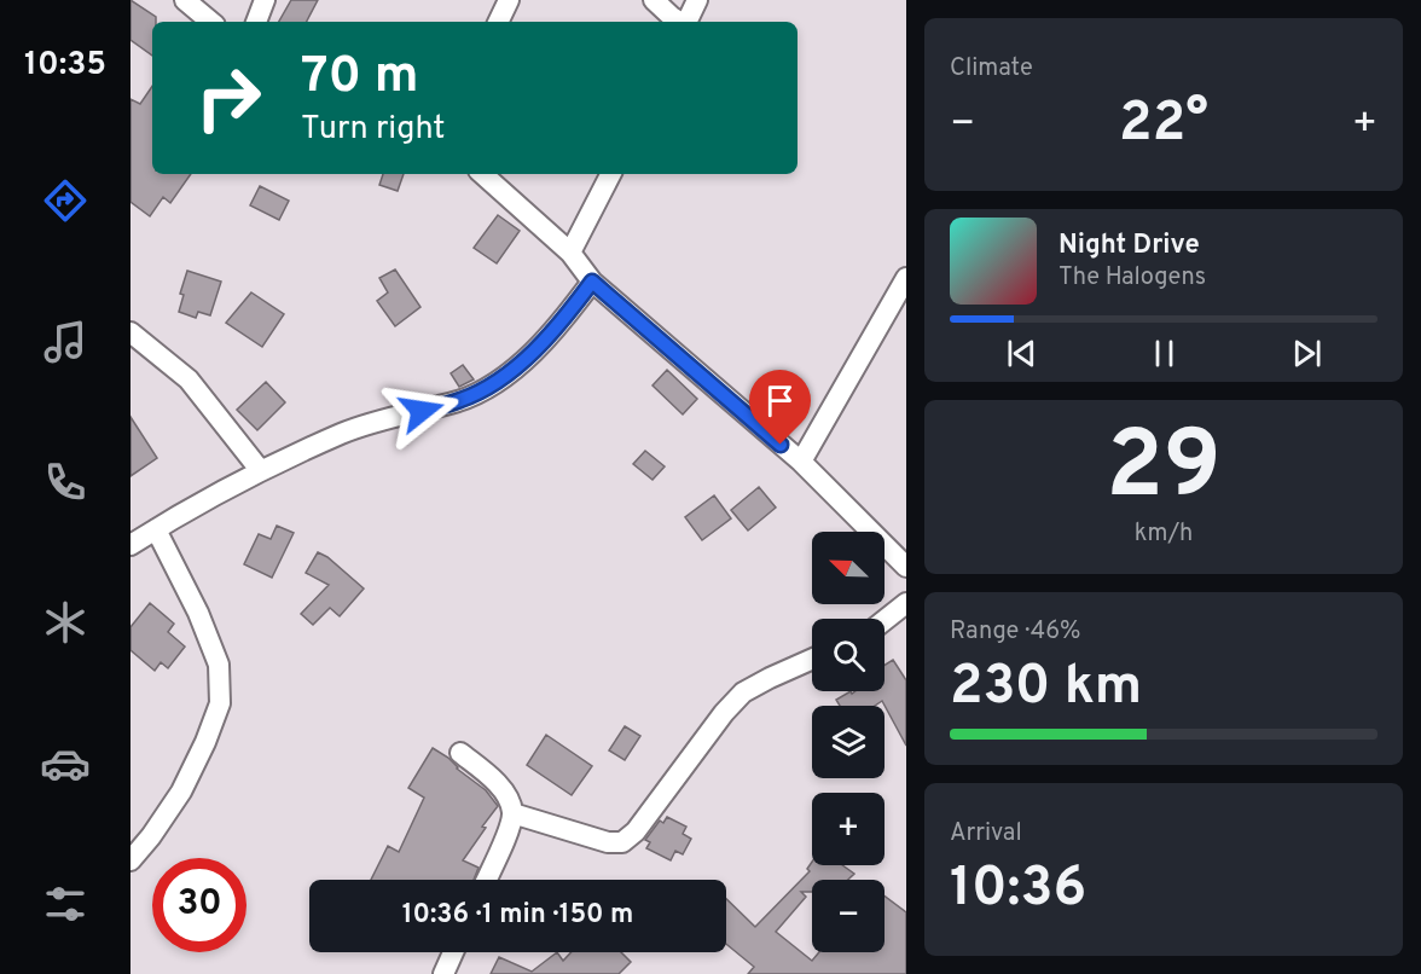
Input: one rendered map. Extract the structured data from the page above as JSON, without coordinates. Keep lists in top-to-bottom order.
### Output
{
  "north": "top left",
  "page": {
    "tabs": "10:35",
    "tile": [
      "Climate",
      ["29", "km/h"],
      ["Range · 46%", "230 km"],
      ["Arrival", "10:36"]
    ],
    "turn": ["70 m", "Turn right"],
    "heat": ["−", "22°", "+"],
    "song": ["Night Drive", "The Halogens"],
    "map_buttons": ["+", "−"],
    "limit": "30",
    "trip": "10:36 · 1 min · 150 m"
  }
}
